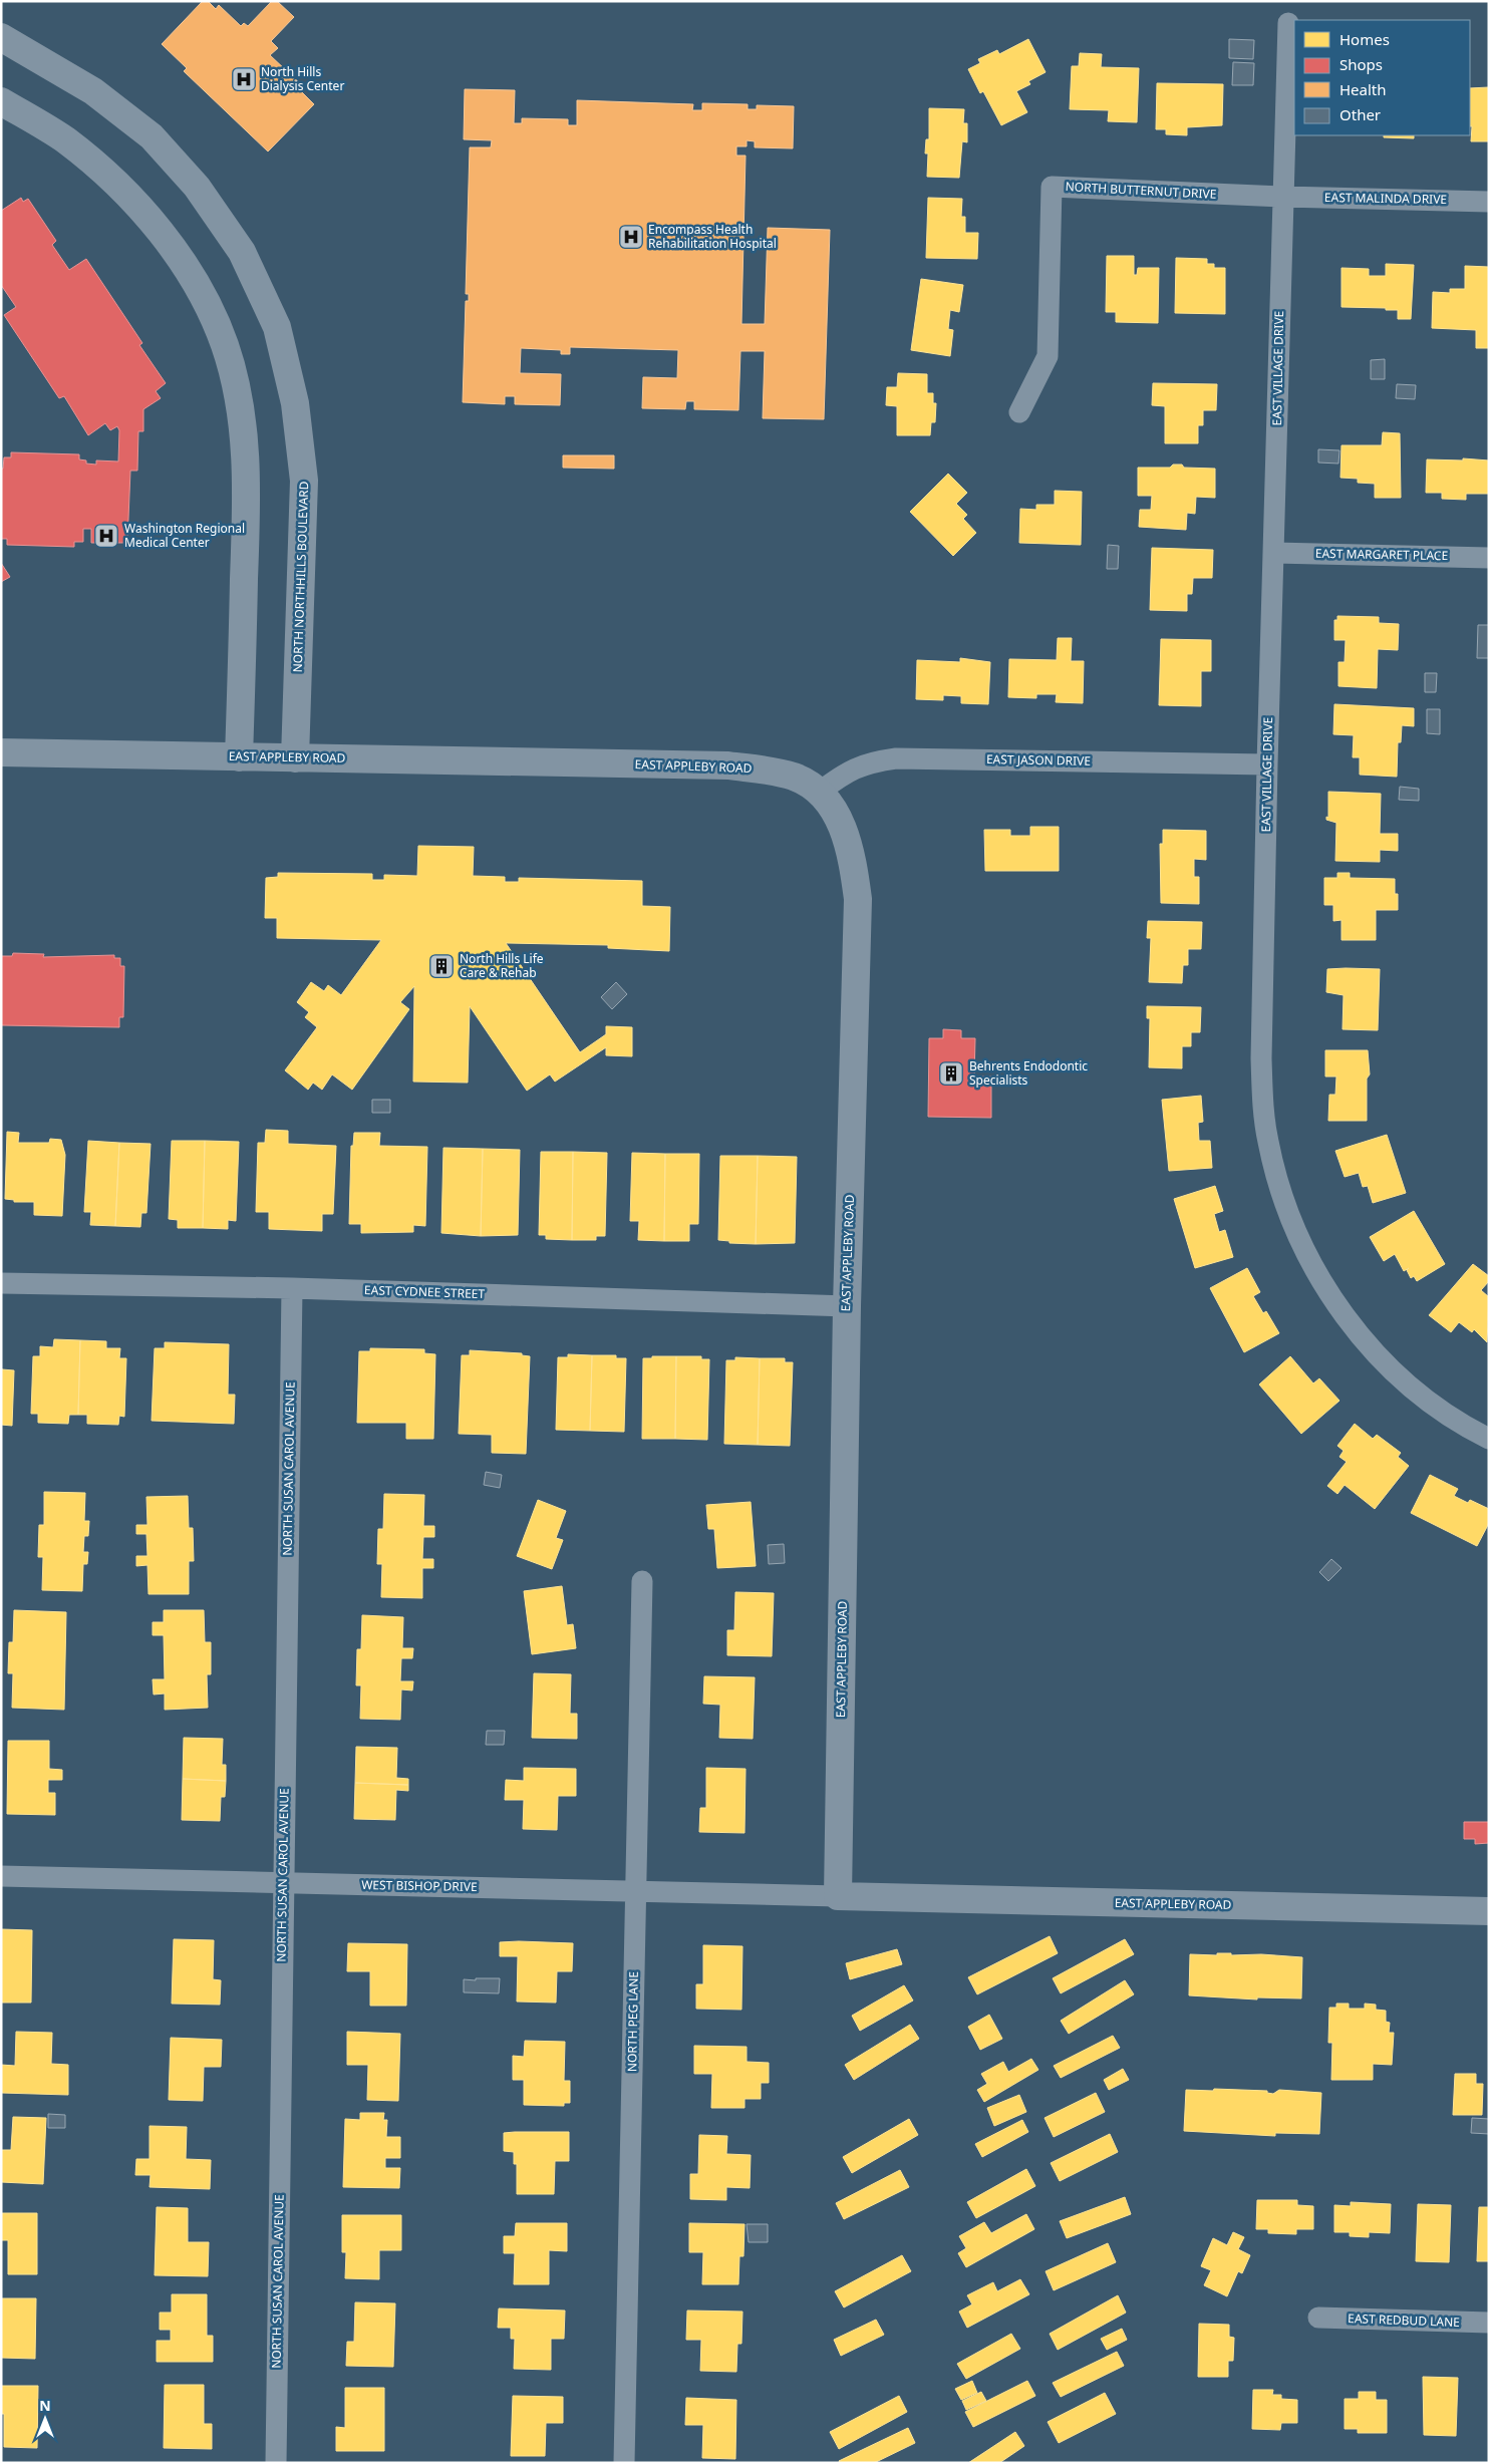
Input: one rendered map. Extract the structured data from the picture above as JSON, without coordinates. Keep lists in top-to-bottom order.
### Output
{
  "streets": {
    "street": [
      "NORTH BUTTERNUT DRIVE",
      "EAST MALINDA DRIVE",
      "EAST VILLAGE DRIVE",
      "EAST MARGARET PLACE",
      "NORTH NORTHHILLS BOULEVARD",
      "EAST APPLEBY ROAD",
      "EAST JASON DRIVE",
      "EAST CYDNEE STREET",
      "NORTH SUSAN CAROL AVENUE",
      "WEST BISHOP DRIVE",
      "NORTH PEG LANE",
      "EAST REDBUD LANE"
    ]
  },
  "crossings": [
    ["NORTH BUTTERNUT DRIVE", "EAST MALINDA DRIVE"],
    ["NORTH BUTTERNUT DRIVE", "EAST VILLAGE DRIVE"],
    ["EAST MALINDA DRIVE", "EAST VILLAGE DRIVE"],
    ["EAST VILLAGE DRIVE", "EAST MARGARET PLACE"],
    ["EAST VILLAGE DRIVE", "EAST JASON DRIVE"],
    ["NORTH NORTHHILLS BOULEVARD", "EAST APPLEBY ROAD"],
    ["EAST APPLEBY ROAD", "EAST JASON DRIVE"],
    ["EAST APPLEBY ROAD", "EAST CYDNEE STREET"],
    ["EAST APPLEBY ROAD", "WEST BISHOP DRIVE"],
    ["EAST CYDNEE STREET", "NORTH SUSAN CAROL AVENUE"],
    ["NORTH SUSAN CAROL AVENUE", "WEST BISHOP DRIVE"],
    ["WEST BISHOP DRIVE", "NORTH PEG LANE"]
  ],
  "places": {
    "hospital": ["North Hills Dialysis Center", "Encompass Health Rehabilitation Hospital", "Washington Regional Medical Center"],
    "building": ["North Hills Life Care & Rehab", "Behrents Endodontic Specialists"]
  },
  "legend": [
    "Homes",
    "Shops",
    "Health",
    "Other"
  ],
  "north": "top"
}
